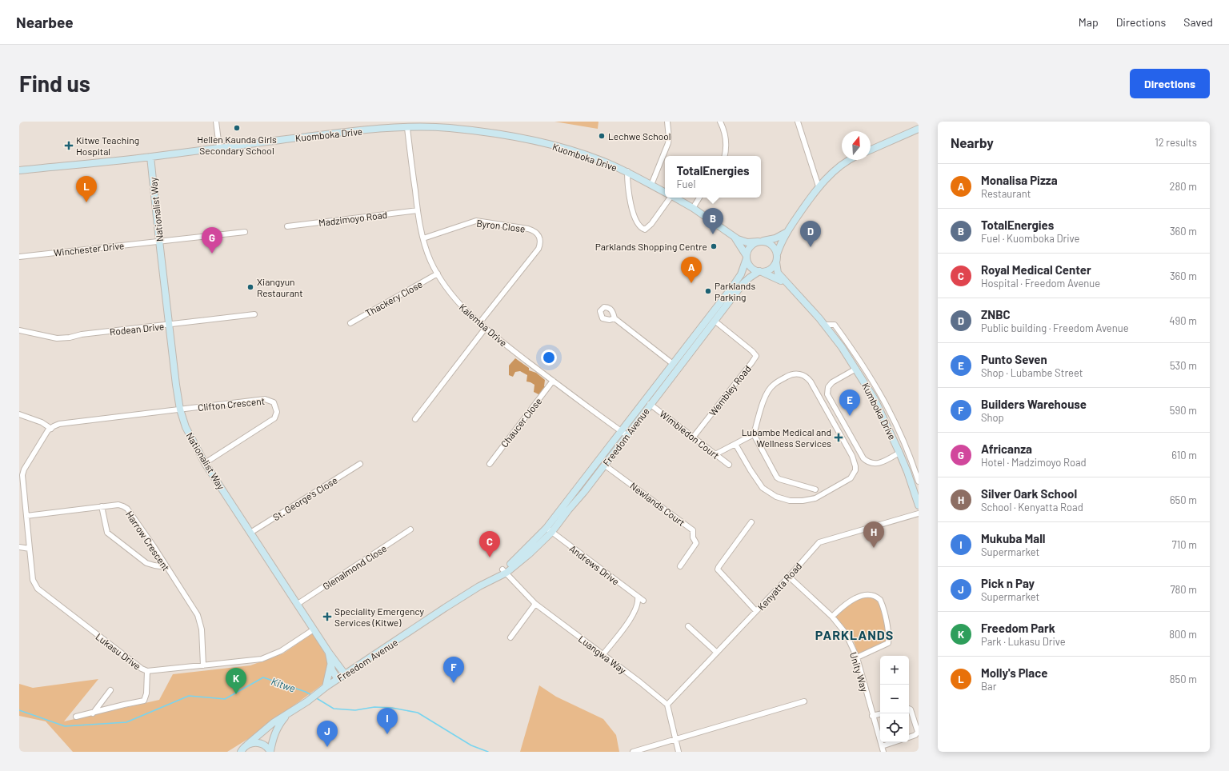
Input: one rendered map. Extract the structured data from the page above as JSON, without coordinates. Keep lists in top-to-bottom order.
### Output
{
  "streets": {
    "main road": [
      "Kuomboka Drive",
      "Nationalist Way",
      "Kumboka Drive",
      "Freedom Avenue"
    ],
    "street": [
      "Madzimoyo Road",
      "Byron Close",
      "Winchester Drive",
      "Thackery Close",
      "Kalemba Drive",
      "Rodean Drive",
      "Wembley Road",
      "Clifton Crescent",
      "Chaucer Close",
      "Wimbledon Court",
      "St. George's Close",
      "Newlands Court",
      "Harrow Crescent",
      "Andrews Drive",
      "Glenalmond Close",
      "Kenyatta Road",
      "Lukasu Drive",
      "Luangwa Way",
      "Unity Way"
    ]
  },
  "crossings": [
    ["Kuomboka Drive", "Nationalist Way"],
    ["Kuomboka Drive", "Kalemba Drive"],
    ["Nationalist Way", "Winchester Drive"],
    ["Nationalist Way", "Rodean Drive"],
    ["Nationalist Way", "Clifton Crescent"],
    ["Nationalist Way", "Freedom Avenue"],
    ["Nationalist Way", "St. George's Close"],
    ["Nationalist Way", "Glenalmond Close"],
    ["Nationalist Way", "Lukasu Drive"],
    ["Madzimoyo Road", "Kalemba Drive"],
    ["Byron Close", "Kalemba Drive"],
    ["Thackery Close", "Kalemba Drive"],
    ["Kalemba Drive", "Chaucer Close"],
    ["Kalemba Drive", "Freedom Avenue"],
    ["Wembley Road", "Wimbledon Court"],
    ["Wembley Road", "Freedom Avenue"],
    ["Clifton Crescent", "Lukasu Drive"],
    ["Wimbledon Court", "Freedom Avenue"],
    ["Freedom Avenue", "Newlands Court"],
    ["Freedom Avenue", "Andrews Drive"],
    ["Freedom Avenue", "Luangwa Way"],
    ["Harrow Crescent", "Lukasu Drive"],
    ["Kenyatta Road", "Luangwa Way"],
    ["Kenyatta Road", "Unity Way"]
  ],
  "districts": ["PARKLANDS"],
  "water": ["Kitwe"],
  "places": {
    "other": [
      "Hellen Kaunda Girls Secondary School",
      "Lechwe School",
      "Parklands Shopping Centre",
      "Xiangyun Restaurant",
      "Parklands Parking"
    ],
    "health": ["Kitwe Teaching Hospital", "Lubambe Medical and Wellness Services", "Speciality Emergency Services (Kitwe)"]
  },
  "north": "top",
  "page": {
    "header": "Nearbee",
    "nav": ["Map", "Directions", "Saved"],
    "buttons": "Directions",
    "title": "Find us",
    "heading": ["Nearby", "12 results"],
    "popup": ["TotalEnergies", "Fuel"],
    "list": [
      {
        "mark": "A",
        "name": "Monalisa Pizza",
        "note": "Restaurant",
        "value": "280 m"
      },
      {
        "mark": "B",
        "name": "TotalEnergies",
        "note": "Fuel · Kuomboka Drive",
        "value": "360 m"
      },
      {
        "mark": "C",
        "name": "Royal Medical Center",
        "note": "Hospital · Freedom Avenue",
        "value": "360 m"
      },
      {
        "mark": "D",
        "name": "ZNBC",
        "note": "Public building · Freedom Avenue",
        "value": "490 m"
      },
      {
        "mark": "E",
        "name": "Punto Seven",
        "note": "Shop · Lubambe Street",
        "value": "530 m"
      },
      {
        "mark": "F",
        "name": "Builders Warehouse",
        "note": "Shop",
        "value": "590 m"
      },
      {
        "mark": "G",
        "name": "Africanza",
        "note": "Hotel · Madzimoyo Road",
        "value": "610 m"
      },
      {
        "mark": "H",
        "name": "Silver Oark School",
        "note": "School · Kenyatta Road",
        "value": "650 m"
      },
      {
        "mark": "I",
        "name": "Mukuba Mall",
        "note": "Supermarket",
        "value": "710 m"
      },
      {
        "mark": "J",
        "name": "Pick n Pay",
        "note": "Supermarket",
        "value": "780 m"
      },
      {
        "mark": "K",
        "name": "Freedom Park",
        "note": "Park · Lukasu Drive",
        "value": "800 m"
      },
      {
        "mark": "L",
        "name": "Molly's Place",
        "note": "Bar",
        "value": "850 m"
      }
    ],
    "pins": [
      "L",
      "B",
      "D",
      "G",
      "A",
      "E",
      "H",
      "C",
      "F",
      "K",
      "I",
      "J"
    ],
    "map_buttons": ["+", "−"]
  }
}
